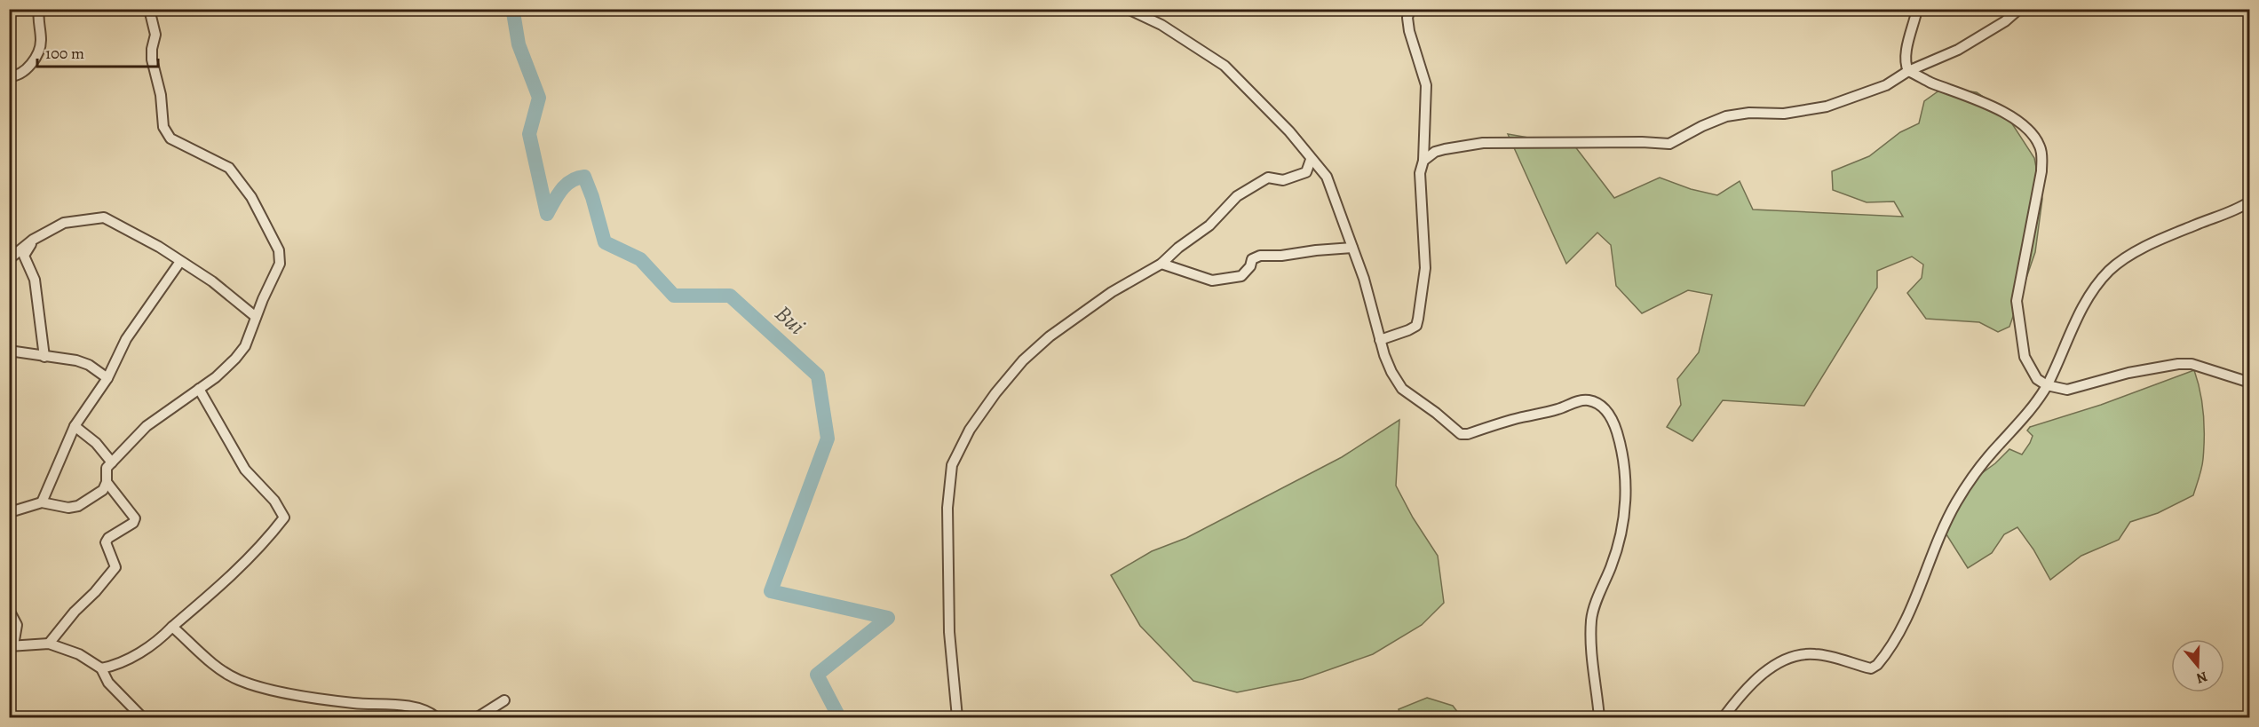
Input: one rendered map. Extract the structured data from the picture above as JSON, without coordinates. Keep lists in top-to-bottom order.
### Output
{
  "water": ["Bui"],
  "scale_bar": "100 m",
  "north": "bottom"
}
